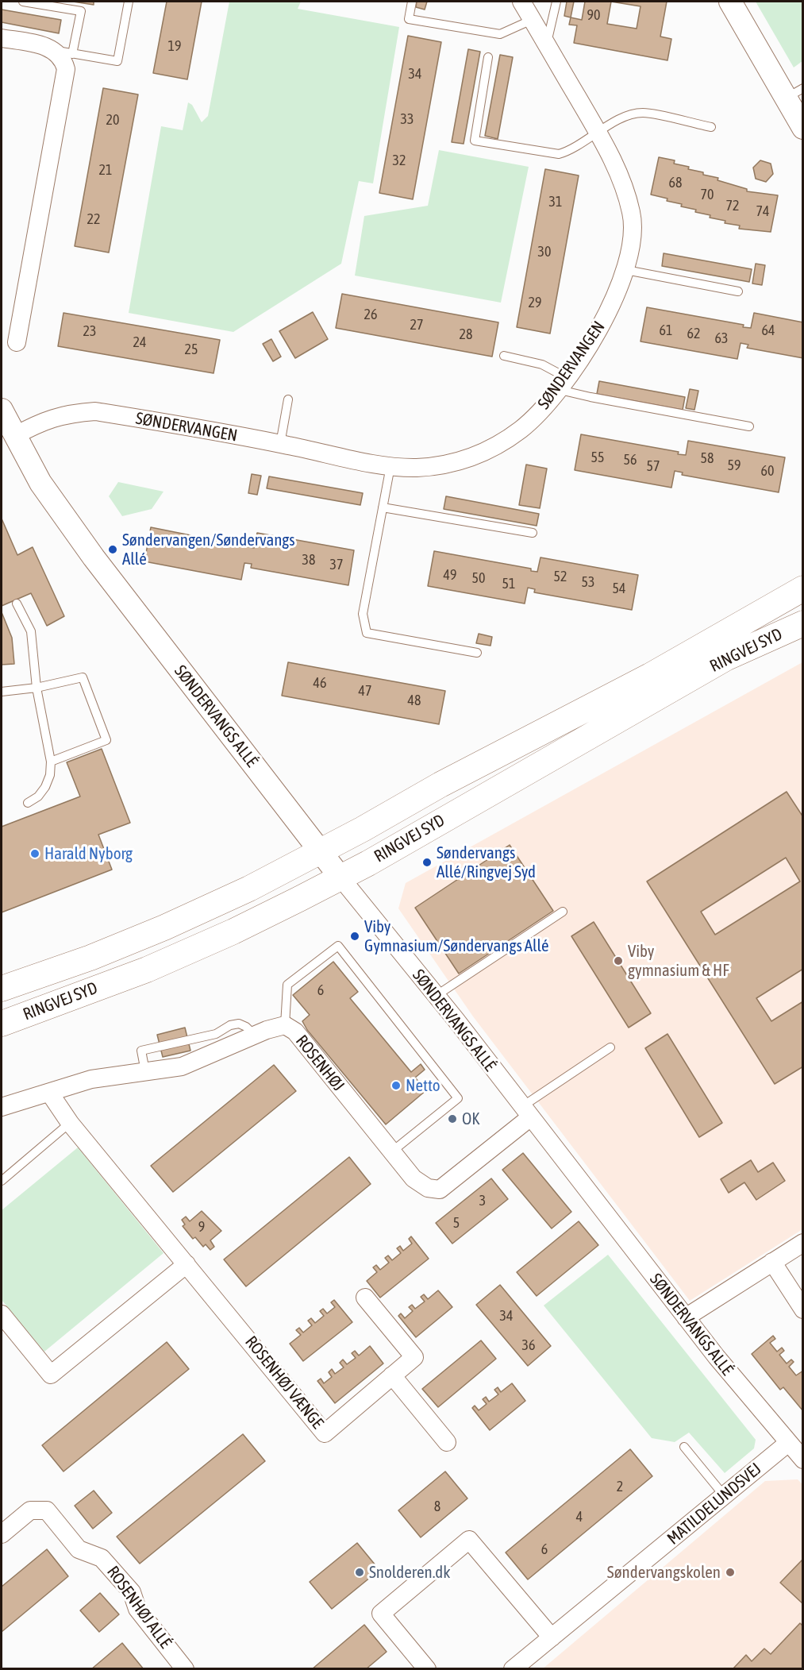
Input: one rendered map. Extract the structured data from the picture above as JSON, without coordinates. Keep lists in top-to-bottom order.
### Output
{
  "streets": {
    "main road": ["RINGVEJ SYD"],
    "street": [
      "SØNDERVANGEN",
      "SØNDERVANGS ALLÉ",
      "ROSENHØJ",
      "ROSENHØJ VÆNGE",
      "MATILDELUNDSVEJ",
      "ROSENHØJ ALLÉ"
    ]
  },
  "crossings": [
    ["SØNDERVANGEN", "SØNDERVANGS ALLÉ"],
    ["RINGVEJ SYD", "SØNDERVANGS ALLÉ"],
    ["SØNDERVANGS ALLÉ", "ROSENHØJ"],
    ["SØNDERVANGS ALLÉ", "MATILDELUNDSVEJ"],
    ["ROSENHØJ", "ROSENHØJ VÆNGE"]
  ],
  "places": [
    "Søndervangen/Søndervangs Allé",
    "Harald Nyborg",
    "Søndervangs Allé/Ringvej Syd",
    "Viby Gymnasium/Søndervangs Allé",
    "Viby gymnasium & HF",
    "Netto",
    "OK",
    "Snolderen.dk",
    "Søndervangskolen"
  ],
  "house_numbers": [
    "90",
    "19",
    "34",
    "33",
    "20",
    "32",
    "21",
    "68",
    "70",
    "31",
    "72",
    "74",
    "22",
    "30",
    "29",
    "26",
    "27",
    "61",
    "64",
    "23",
    "62",
    "28",
    "63",
    "24",
    "25",
    "55",
    "58",
    "56",
    "59",
    "57",
    "60",
    "38",
    "37",
    "49",
    "52",
    "50",
    "53",
    "51",
    "54",
    "46",
    "47",
    "48",
    "6",
    "3",
    "5",
    "9",
    "34",
    "36",
    "2",
    "8",
    "4",
    "6"
  ]
}
